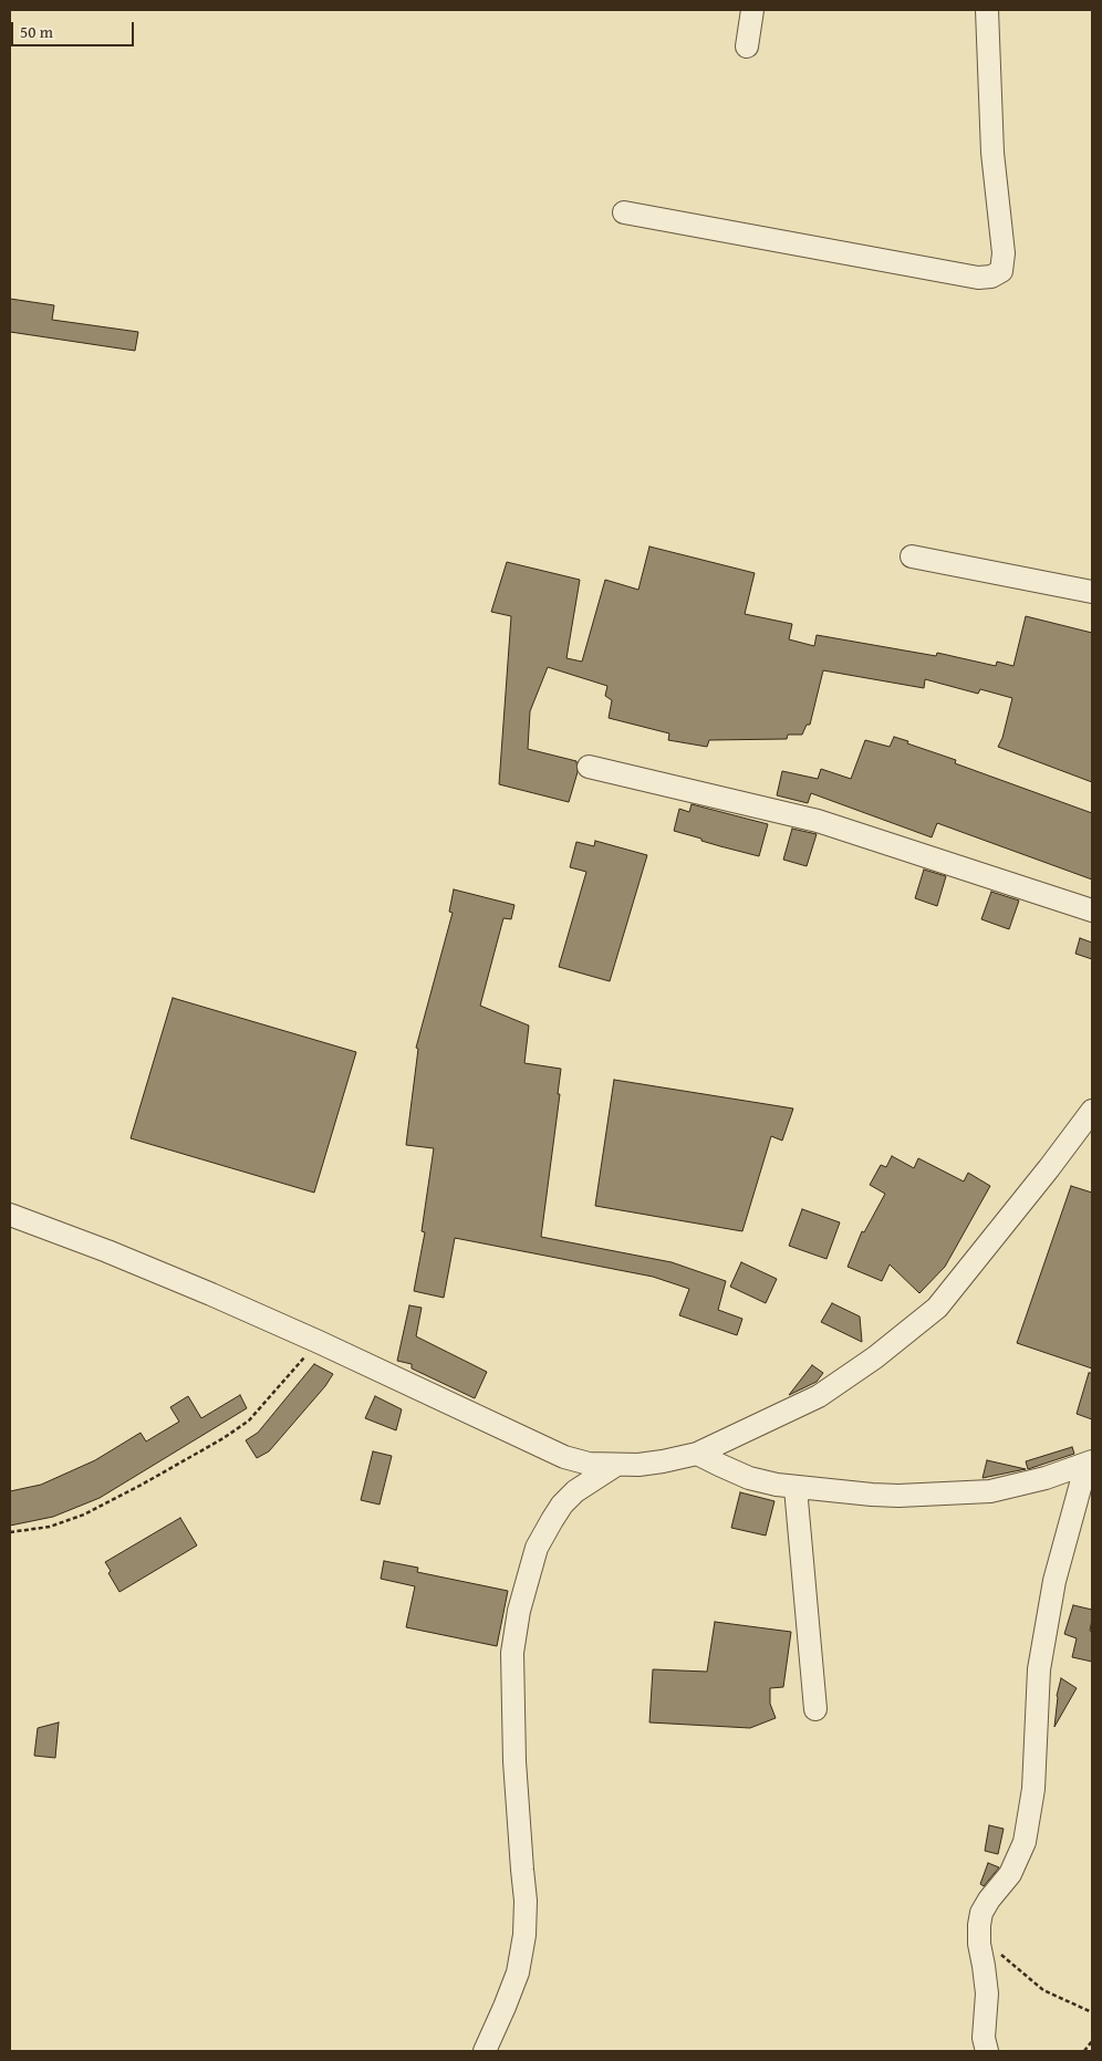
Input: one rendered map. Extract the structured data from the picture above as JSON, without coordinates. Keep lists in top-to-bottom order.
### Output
{
  "scale_bar": "50 m"
}
